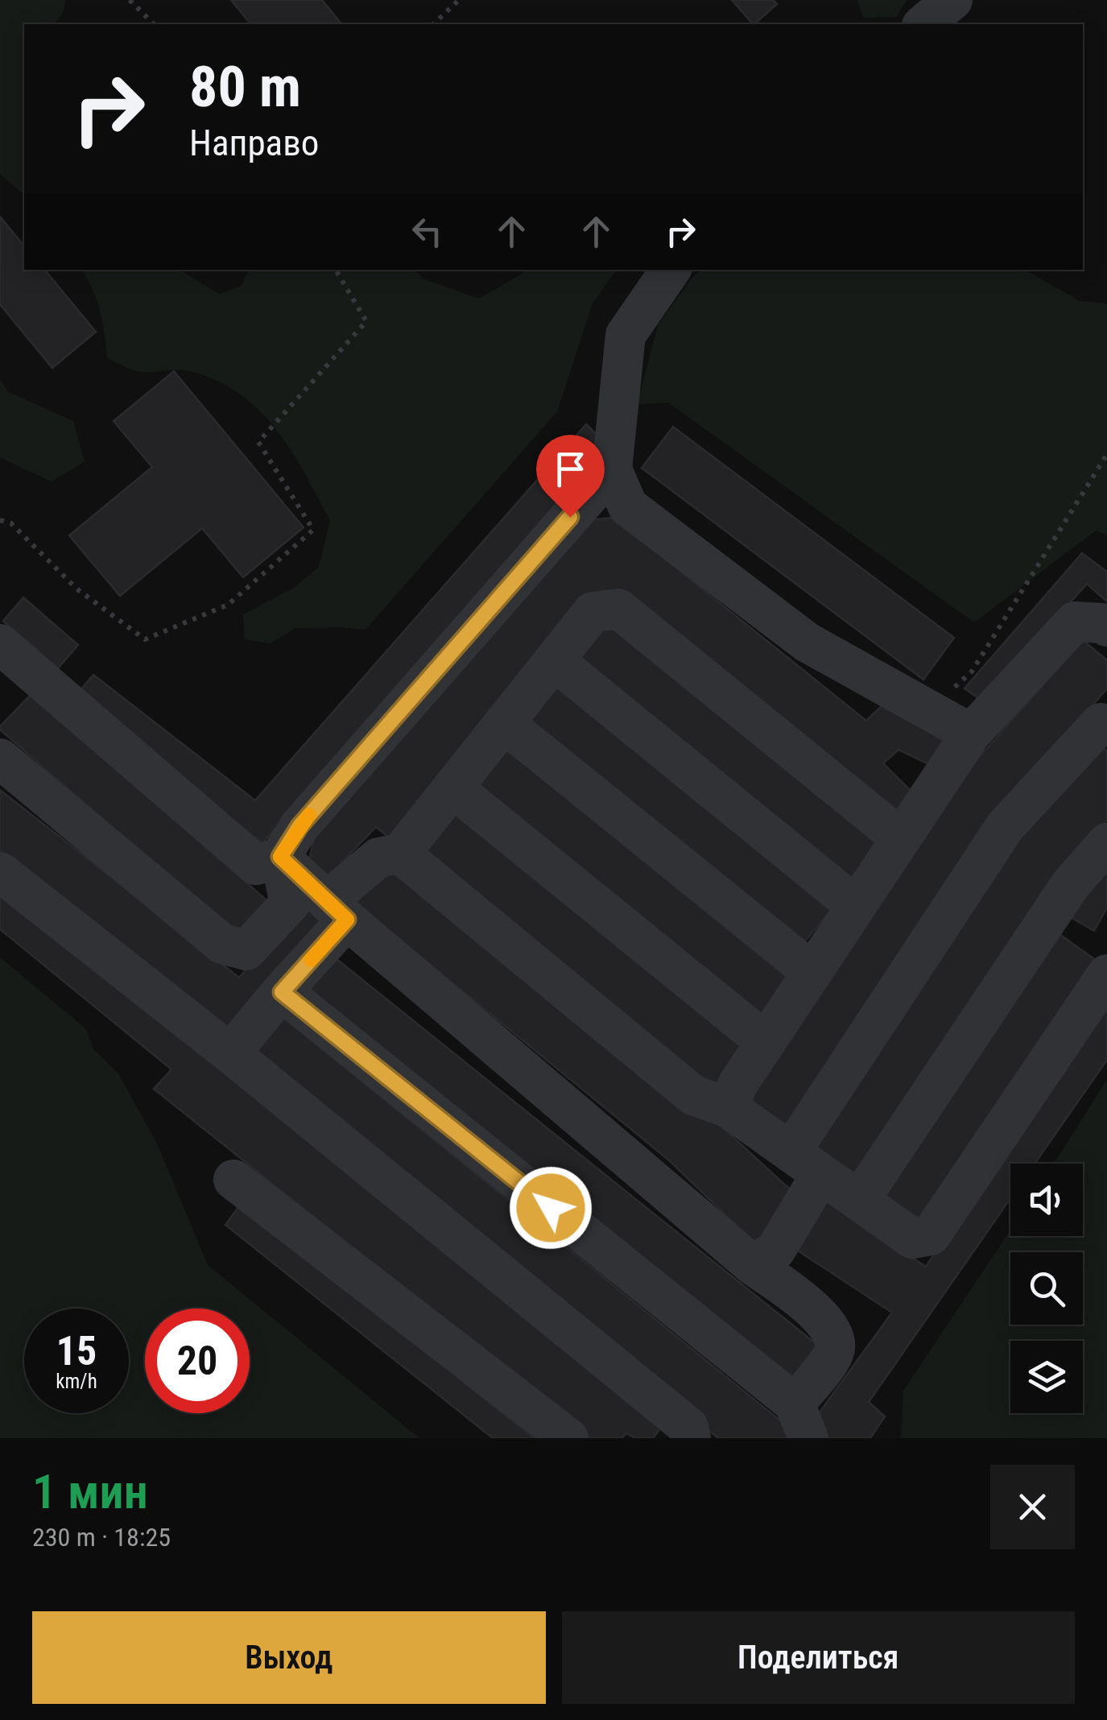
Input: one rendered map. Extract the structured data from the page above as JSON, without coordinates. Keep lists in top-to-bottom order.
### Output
{
  "page": {
    "turn": ["80 m", "Направо"],
    "speed": "15 km/h",
    "limit": "20",
    "heading": ["1 мин", "230 m · 18:25"],
    "buttons": ["Выход", "Поделиться"]
  }
}
